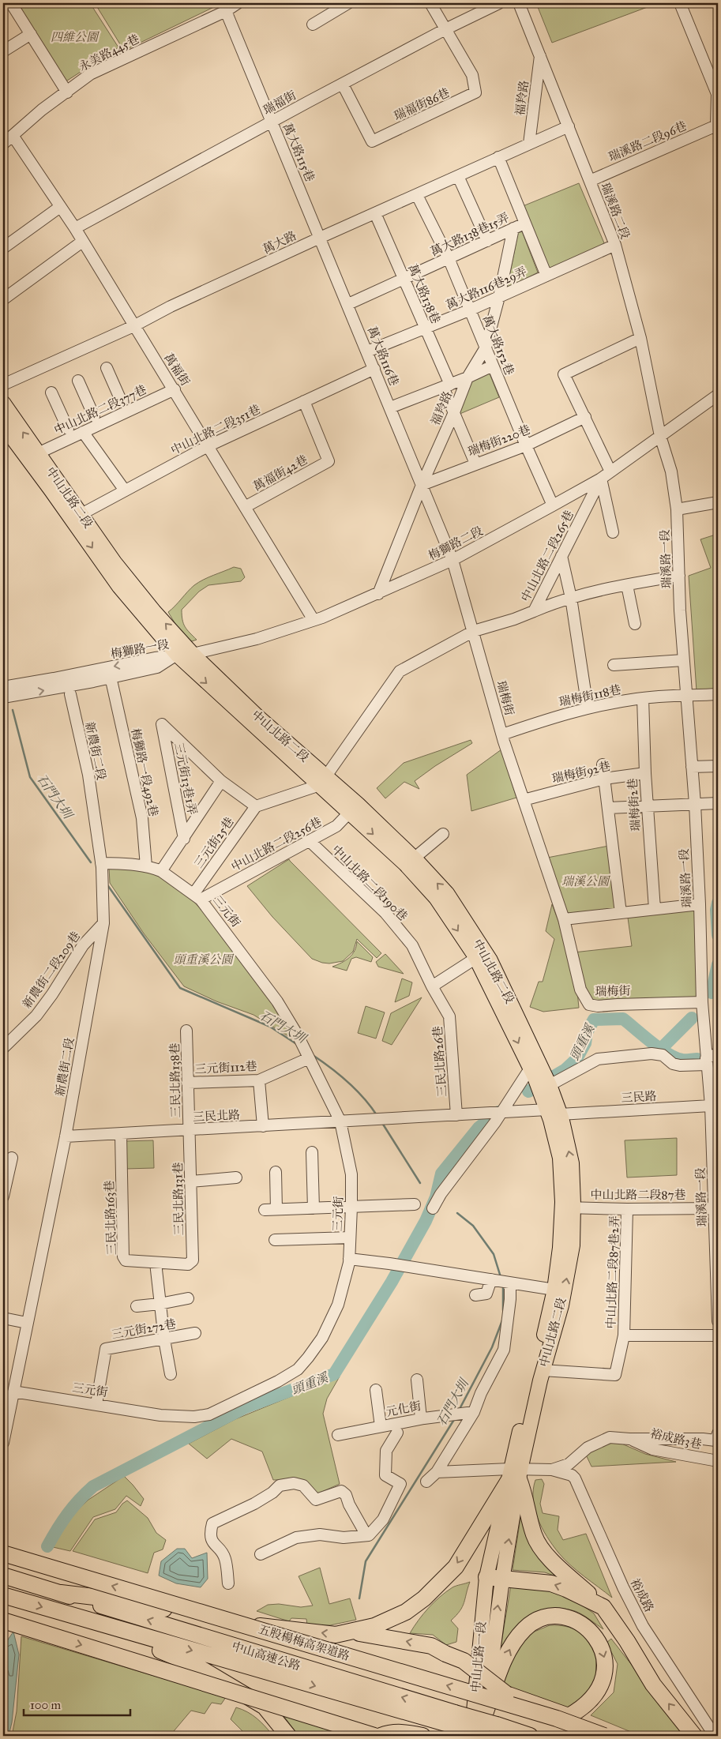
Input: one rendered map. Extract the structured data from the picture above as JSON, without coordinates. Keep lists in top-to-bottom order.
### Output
{
  "streets": {
    "highway": ["五股楊梅高架道路", "中山高速公路"],
    "main road": ["中山北路二段", "中山北路一段"],
    "street": [
      "永美路445巷",
      "福羚路",
      "瑞福街",
      "瑞福街86巷",
      "瑞溪路二段96巷",
      "萬大路115巷",
      "瑞溪路二段",
      "萬大路138巷15弄",
      "萬大路",
      "萬大路116巷29弄",
      "萬大路138巷",
      "萬大路152巷",
      "萬大路116巷",
      "萬福街",
      "中山北路二段377巷",
      "中山北路二段351巷",
      "瑞梅街220巷",
      "萬福街42巷",
      "梅獅路二段",
      "中山北路二段265巷",
      "瑞溪路一段",
      "梅獅路一段",
      "瑞梅街118巷",
      "瑞梅街",
      "新農街二段",
      "梅獅路一段492巷",
      "瑞梅街92巷",
      "三元街13巷1弄",
      "瑞梅街2巷",
      "三元街25巷",
      "中山北路二段256巷",
      "中山北路二段190巷",
      "三元街",
      "新農街二段209巷",
      "三民北路26巷",
      "三元街112巷",
      "三民北路138巷",
      "三民路",
      "三民北路",
      "中山北路二段87巷",
      "三民北路131巷",
      "三民北路163巷",
      "中山北路二段87巷2弄",
      "三元街272巷",
      "元化街",
      "裕成路3巷",
      "裕成路"
    ]
  },
  "crossings": [
    ["永美路445巷", "萬大路115巷"],
    ["永美路445巷", "萬福街"],
    ["福羚路", "瑞溪路二段"],
    ["福羚路", "萬大路138巷15弄"],
    ["福羚路", "萬大路"],
    ["福羚路", "萬大路116巷29弄"],
    ["福羚路", "萬大路138巷"],
    ["福羚路", "萬大路152巷"],
    ["福羚路", "萬大路116巷"],
    ["福羚路", "瑞梅街220巷"],
    ["福羚路", "梅獅路二段"],
    ["福羚路", "瑞梅街"],
    ["瑞福街", "瑞福街86巷"],
    ["瑞福街", "萬大路115巷"],
    ["瑞福街", "萬福街"],
    ["瑞溪路二段96巷", "瑞溪路二段"],
    ["萬大路115巷", "萬大路"],
    ["萬大路115巷", "萬大路116巷"],
    ["瑞溪路二段", "萬大路"],
    ["瑞溪路二段", "萬大路116巷29弄"],
    ["瑞溪路二段", "梅獅路二段"],
    ["瑞溪路二段", "瑞溪路一段"],
    ["萬大路138巷15弄", "萬大路138巷"],
    ["萬大路138巷15弄", "萬大路152巷"],
    ["萬大路138巷15弄", "萬大路116巷"],
    ["萬大路", "萬大路138巷"],
    ["萬大路", "萬大路152巷"],
    ["萬大路", "萬大路116巷"],
    ["萬大路", "萬福街"],
    ["萬大路116巷29弄", "萬大路138巷"],
    ["萬大路116巷29弄", "萬大路152巷"],
    ["萬大路116巷29弄", "萬大路116巷"],
    ["萬大路138巷", "瑞梅街220巷"],
    ["萬大路152巷", "瑞梅街220巷"],
    ["萬大路152巷", "梅獅路二段"],
    ["萬大路116巷", "中山北路二段351巷"],
    ["萬大路116巷", "瑞梅街220巷"],
    ["萬大路116巷", "瑞梅街"],
    ["萬福街", "中山北路二段377巷"],
    ["萬福街", "中山北路二段351巷"],
    ["萬福街", "萬福街42巷"],
    ["萬福街", "梅獅路二段"],
    ["中山北路二段377巷", "中山北路二段"],
    ["中山北路二段351巷", "萬福街42巷"],
    ["中山北路二段351巷", "中山北路二段"],
    ["瑞梅街220巷", "瑞梅街"],
    ["中山北路二段", "梅獅路二段"],
    ["中山北路二段", "中山北路二段265巷"],
    ["中山北路二段", "梅獅路一段"],
    ["中山北路二段", "中山北路二段256巷"],
    ["中山北路二段", "三民路"],
    ["中山北路二段", "中山北路二段87巷"],
    ["中山北路二段", "中山北路二段87巷2弄"],
    ["中山北路二段", "裕成路3巷"],
    ["中山北路二段", "中山北路一段"],
    ["梅獅路二段", "中山北路二段265巷"],
    ["梅獅路二段", "瑞溪路一段"],
    ["梅獅路二段", "梅獅路一段"],
    ["梅獅路二段", "瑞梅街"],
    ["中山北路二段265巷", "瑞梅街"],
    ["瑞溪路一段", "瑞梅街118巷"],
    ["瑞溪路一段", "瑞梅街"],
    ["瑞溪路一段", "三民路"],
    ["瑞溪路一段", "中山北路二段87巷"],
    ["瑞梅街118巷", "瑞梅街"],
    ["瑞梅街118巷", "瑞梅街2巷"],
    ["瑞梅街", "瑞梅街92巷"],
    ["新農街二段", "三元街"],
    ["新農街二段", "新農街二段209巷"],
    ["新農街二段", "三民北路"],
    ["梅獅路一段492巷", "三元街"],
    ["瑞梅街92巷", "瑞梅街2巷"],
    ["三元街25巷", "中山北路二段256巷"],
    ["三元街25巷", "三元街"],
    ["中山北路二段256巷", "中山北路二段190巷"],
    ["中山北路二段256巷", "三元街"],
    ["中山北路二段190巷", "三民北路26巷"],
    ["三元街", "三元街112巷"],
    ["三元街", "三民北路"],
    ["三元街", "三元街272巷"],
    ["三民北路26巷", "三民北路"],
    ["三元街112巷", "三民北路138巷"],
    ["三民北路138巷", "三民北路"],
    ["三民北路138巷", "三民北路131巷"],
    ["三民北路", "三民北路131巷"],
    ["三民北路", "三民北路163巷"],
    ["中山北路二段87巷", "中山北路二段87巷2弄"],
    ["三民北路131巷", "三民北路163巷"],
    ["裕成路3巷", "裕成路"],
    ["中山高速公路", "中山北路一段"]
  ],
  "water": ["石門大圳", "頭重溪"],
  "parks": ["四維公園", "瑞溪公園", "頭重溪公園"],
  "scale_bar": "100 m"
}
